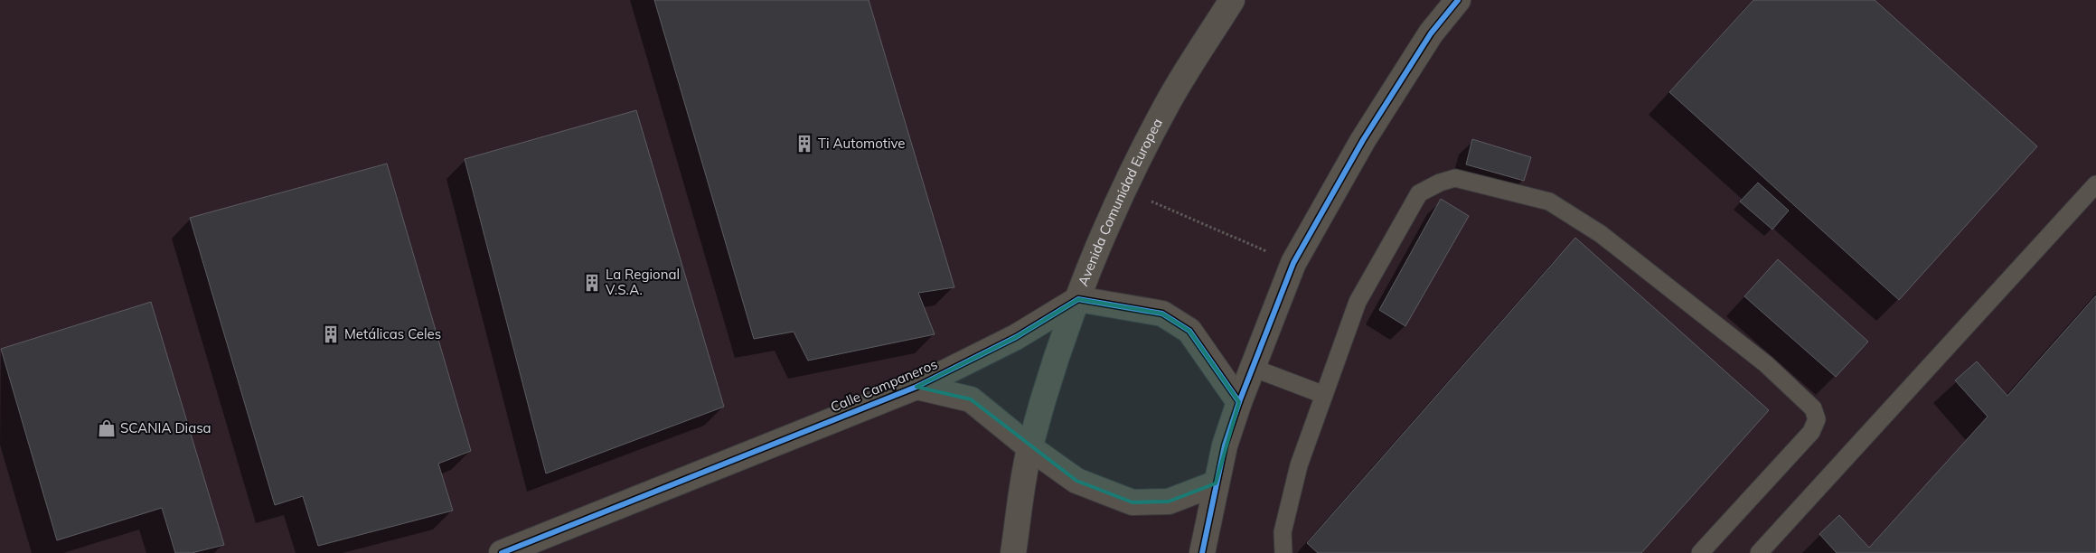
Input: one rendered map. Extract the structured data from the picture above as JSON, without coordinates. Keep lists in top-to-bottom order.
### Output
{
  "streets": {
    "street": ["Avenida Comunidad Europea", "Calle Campaneros"]
  },
  "crossings": [
    ["Avenida Comunidad Europea", "Calle Campaneros"]
  ],
  "places": {
    "building": ["Ti Automotive", "La Regional V.S.A.", "Metálicas Celes"],
    "shop": ["SCANIA Diasa"]
  }
}
